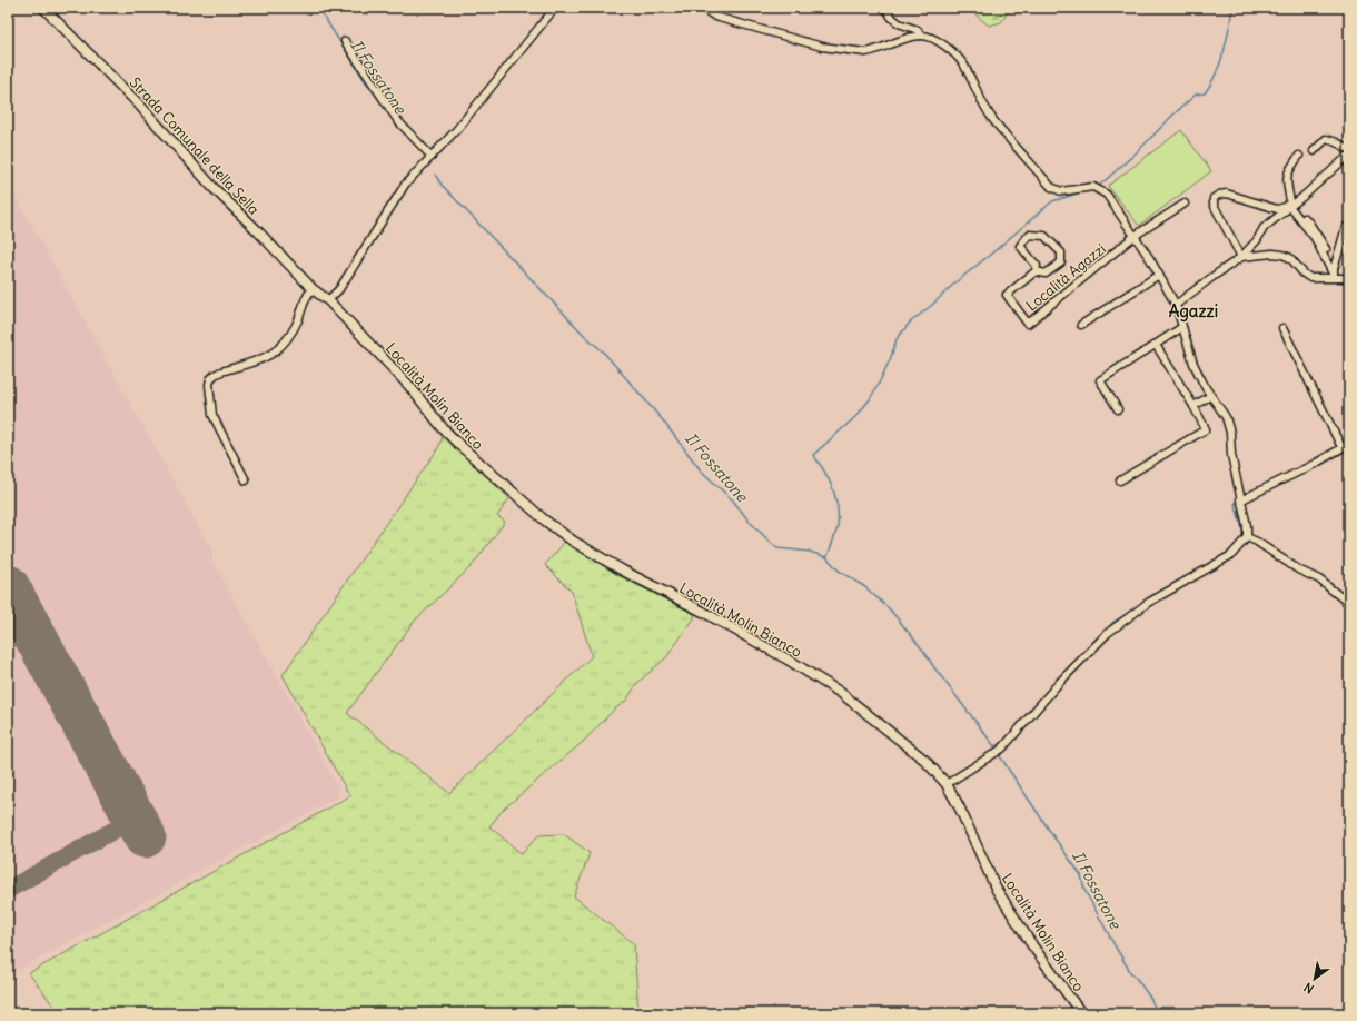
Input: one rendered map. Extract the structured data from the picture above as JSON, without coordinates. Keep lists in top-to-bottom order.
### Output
{
  "streets": {
    "street": ["Strada Comunale della Sella", "Località Agazzi", "Località Molin Bianco"]
  },
  "crossings": [
    ["Strada Comunale della Sella", "Località Molin Bianco"]
  ],
  "districts": ["Agazzi"],
  "water": ["Il Fossatone"],
  "north": "bottom left"
}
